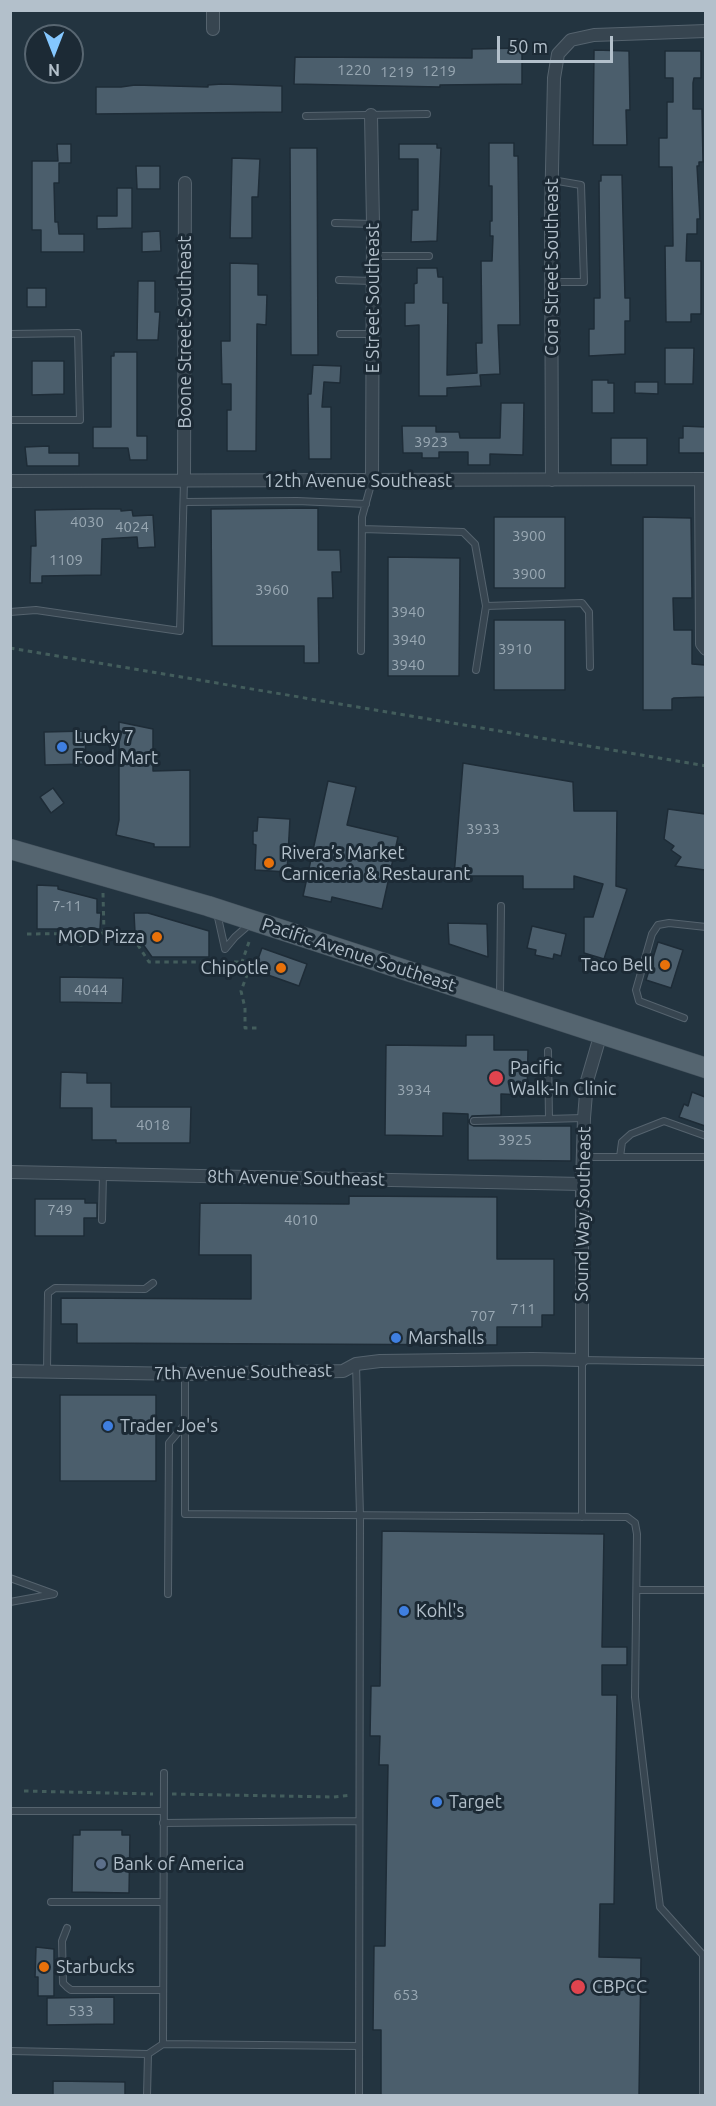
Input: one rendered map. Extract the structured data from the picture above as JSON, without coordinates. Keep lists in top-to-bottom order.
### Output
{
  "streets": {
    "main road": ["Pacific Avenue Southeast"],
    "street": [
      "Cora Street Southeast",
      "E Street Southeast",
      "Boone Street Southeast",
      "12th Avenue Southeast",
      "8th Avenue Southeast",
      "Sound Way Southeast",
      "7th Avenue Southeast"
    ]
  },
  "crossings": [
    ["Cora Street Southeast", "12th Avenue Southeast"],
    ["E Street Southeast", "12th Avenue Southeast"],
    ["Boone Street Southeast", "12th Avenue Southeast"],
    ["Pacific Avenue Southeast", "Sound Way Southeast"],
    ["8th Avenue Southeast", "Sound Way Southeast"],
    ["Sound Way Southeast", "7th Avenue Southeast"]
  ],
  "places": [
    "Lucky 7 Food Mart",
    "Rivera’s Market Carniceria & Restaurant",
    "MOD Pizza",
    "Taco Bell",
    "Chipotle",
    "Pacific Walk-In Clinic",
    "Marshalls",
    "Trader Joe's",
    "Kohl's",
    "Target",
    "Bank of America",
    "Starbucks",
    "CBPCC"
  ],
  "house_numbers": [
    "1220",
    "1219",
    "1219",
    "3923",
    "4030",
    "4024",
    "3900",
    "1109",
    "3900",
    "3960",
    "3940",
    "3940",
    "3910",
    "3940",
    "3933",
    "7-11",
    "4044",
    "3934",
    "4018",
    "3925",
    "749",
    "4010",
    "711",
    "707",
    "653",
    "533"
  ],
  "scale_bar": "50 m",
  "north": "bottom"
}
